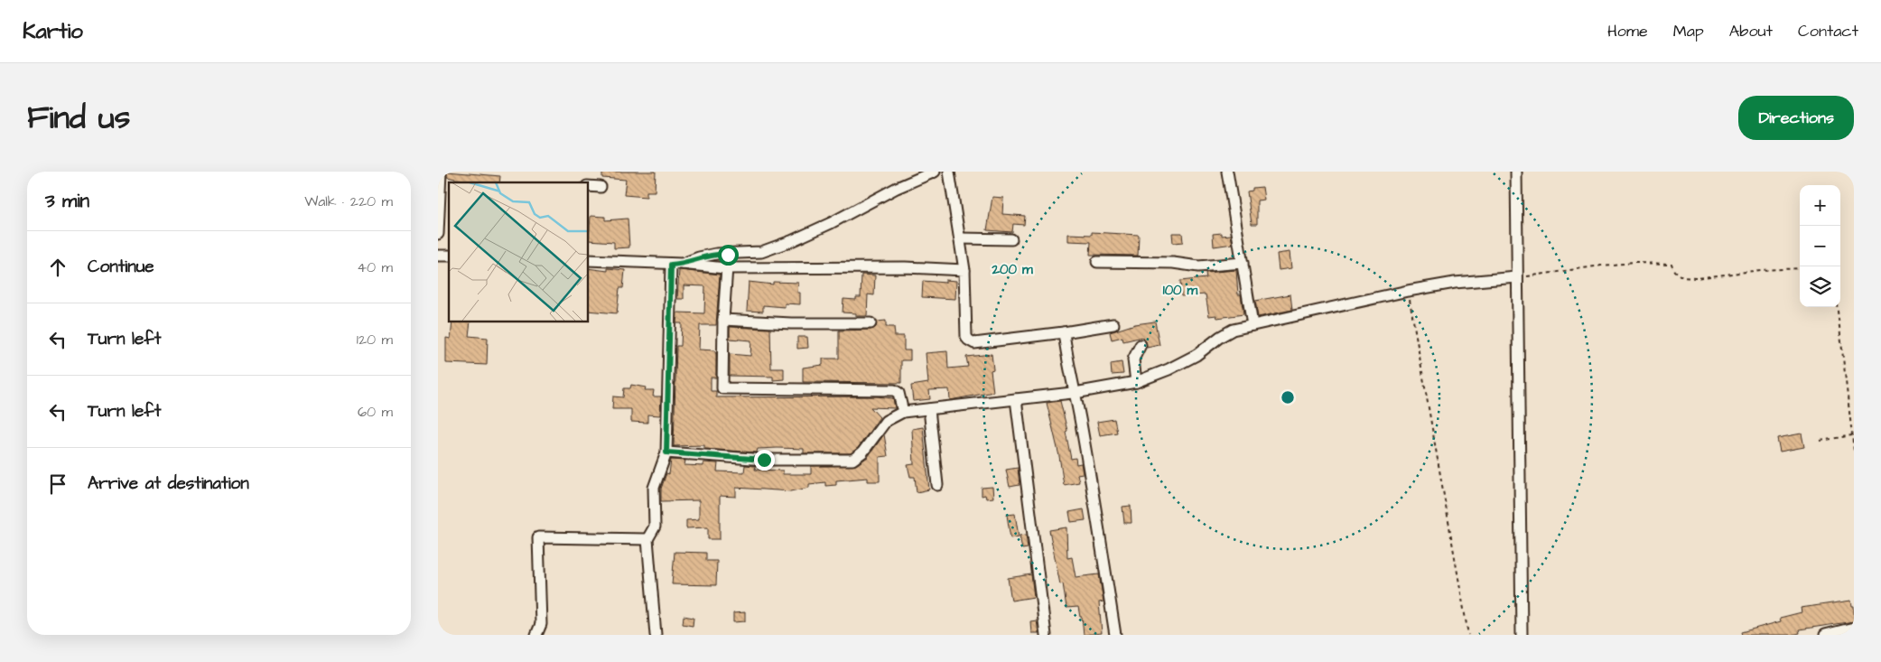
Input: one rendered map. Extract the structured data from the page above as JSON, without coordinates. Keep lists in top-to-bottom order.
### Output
{
  "page": {
    "header": "Kartio",
    "nav": [
      "Home",
      "Map",
      "About",
      "Contact"
    ],
    "title": "Find us",
    "buttons": "Directions",
    "heading": ["3 min", "Walk · 220 m"],
    "map_buttons": ["+", "−"],
    "list": [
      ["Continue", "40 m"],
      ["Turn left", "120 m"],
      ["Turn left", "60 m"],
      "Arrive at destination"
    ]
  },
  "rings": ["200 m", "100 m"]
}
